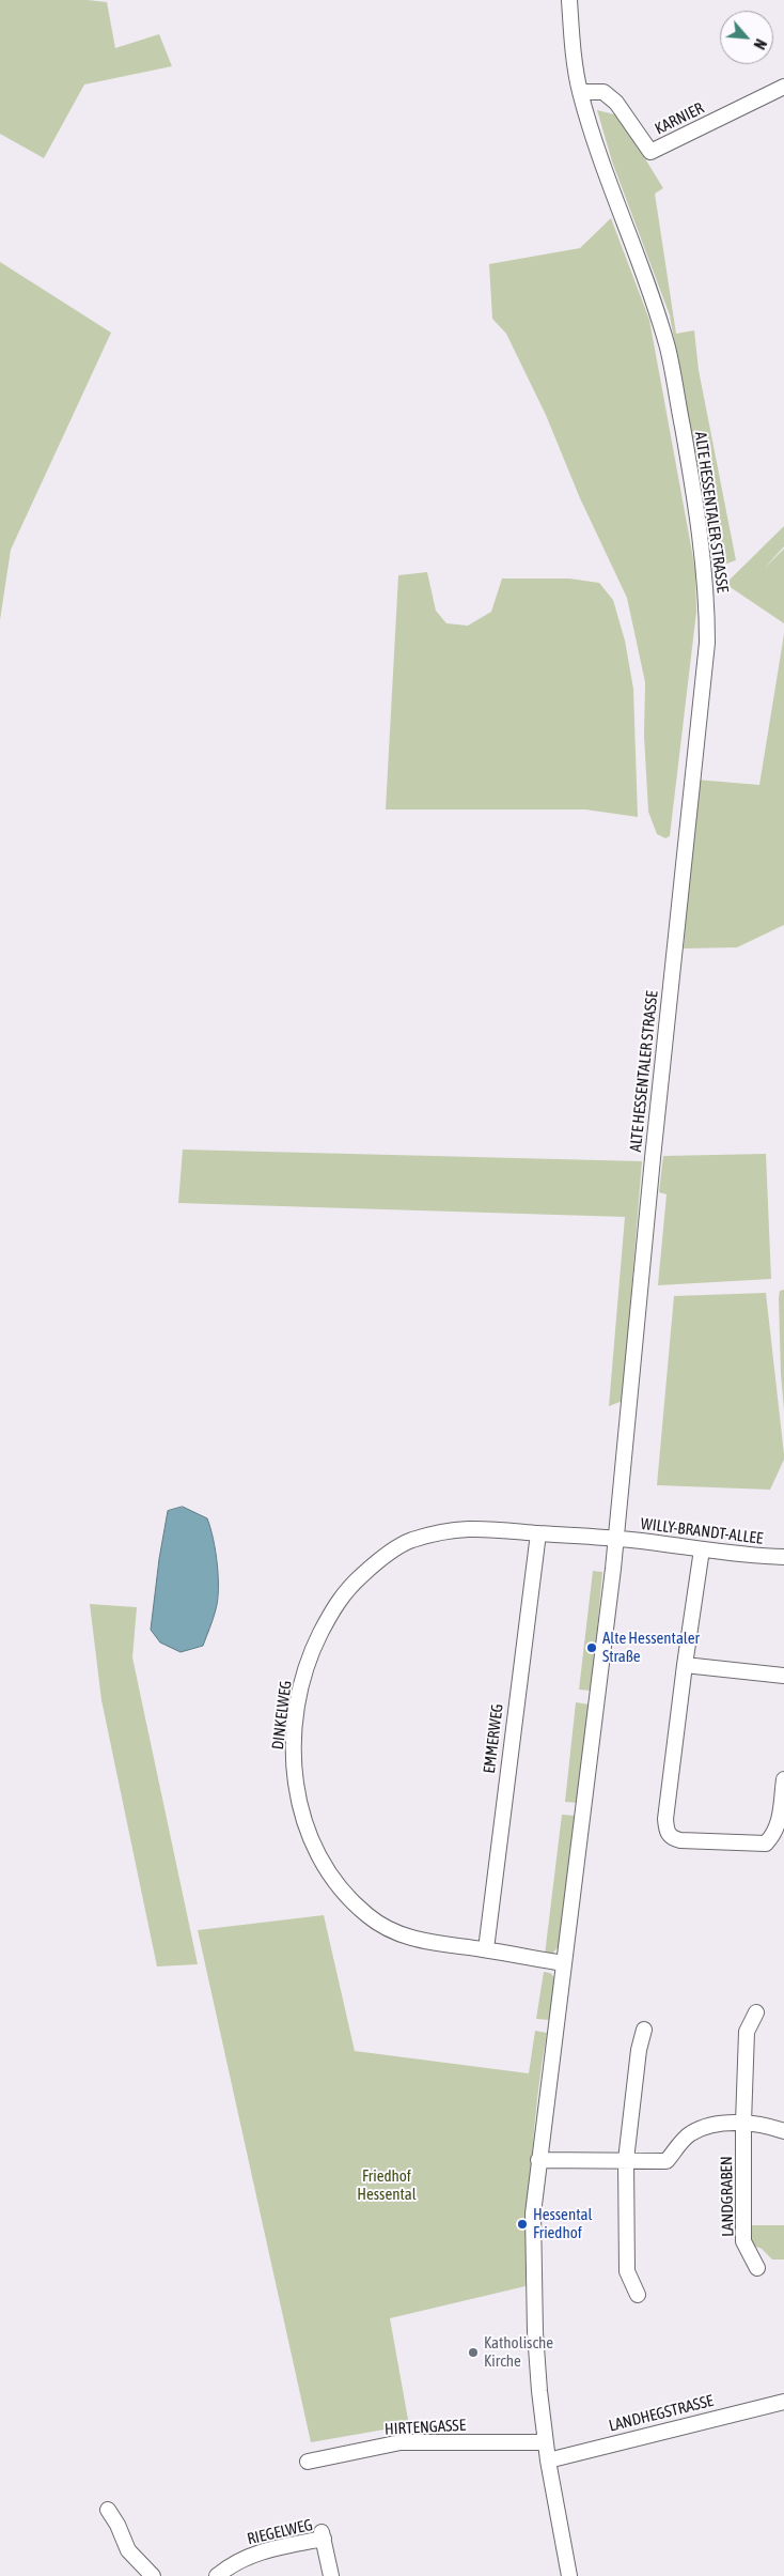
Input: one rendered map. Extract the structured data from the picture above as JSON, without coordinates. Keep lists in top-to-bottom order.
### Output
{
  "streets": {
    "street": [
      "KARNIER",
      "ALTE HESSENTALER STRASSE",
      "WILLY-BRANDT-ALLEE",
      "DINKELWEG",
      "EMMERWEG",
      "LANDGRABEN",
      "LANDHEGSTRASSE",
      "HIRTENGASSE",
      "RIEGELWEG"
    ]
  },
  "crossings": [
    ["KARNIER", "ALTE HESSENTALER STRASSE"],
    ["ALTE HESSENTALER STRASSE", "WILLY-BRANDT-ALLEE"],
    ["ALTE HESSENTALER STRASSE", "DINKELWEG"],
    ["WILLY-BRANDT-ALLEE", "DINKELWEG"],
    ["DINKELWEG", "EMMERWEG"]
  ],
  "parks": ["Friedhof Hessental"],
  "places": ["Alte Hessentaler Straße", "Hessental Friedhof", "Katholische Kirche"],
  "north": "bottom right"
}
